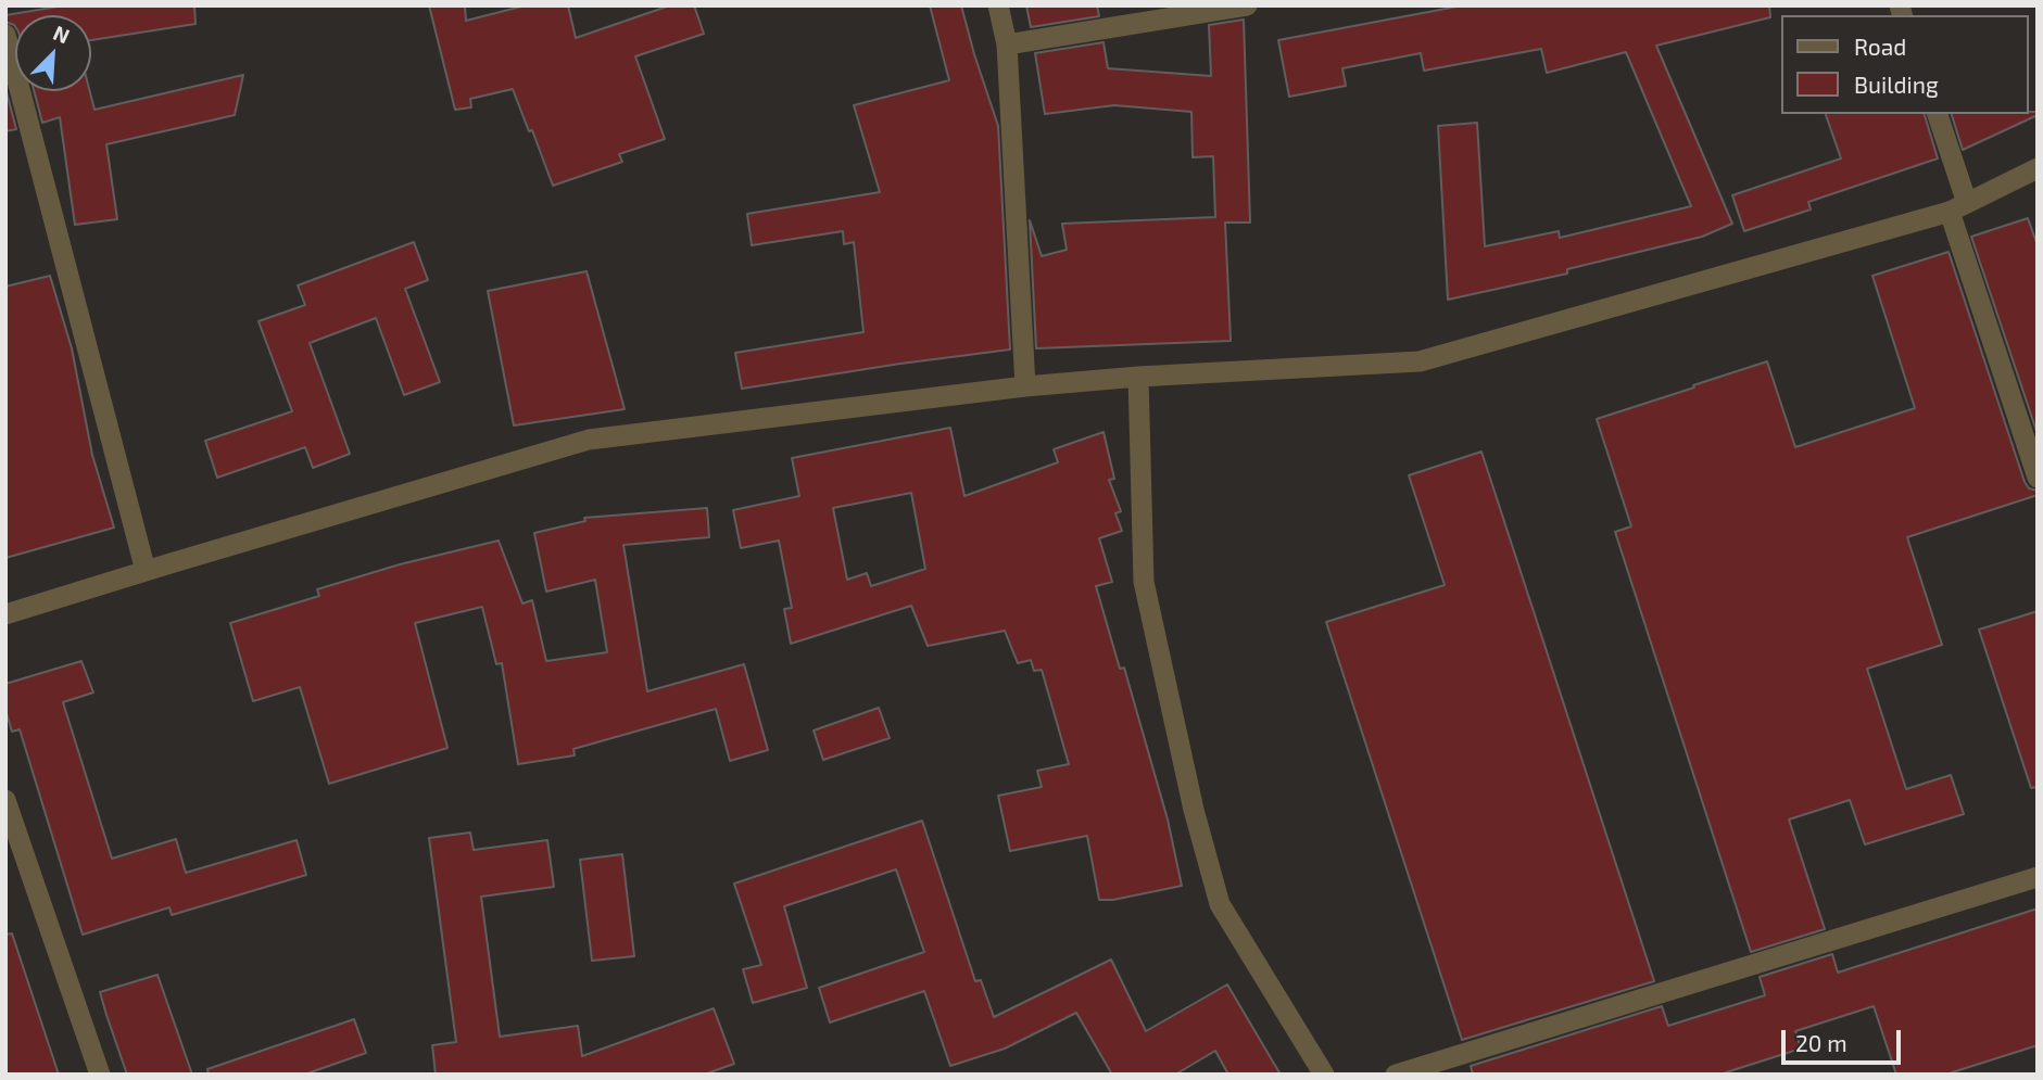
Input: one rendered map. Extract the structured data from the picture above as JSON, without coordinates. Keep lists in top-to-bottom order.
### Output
{
  "legend": ["Road", "Building"],
  "scale_bar": "20 m",
  "north": "top right"
}
